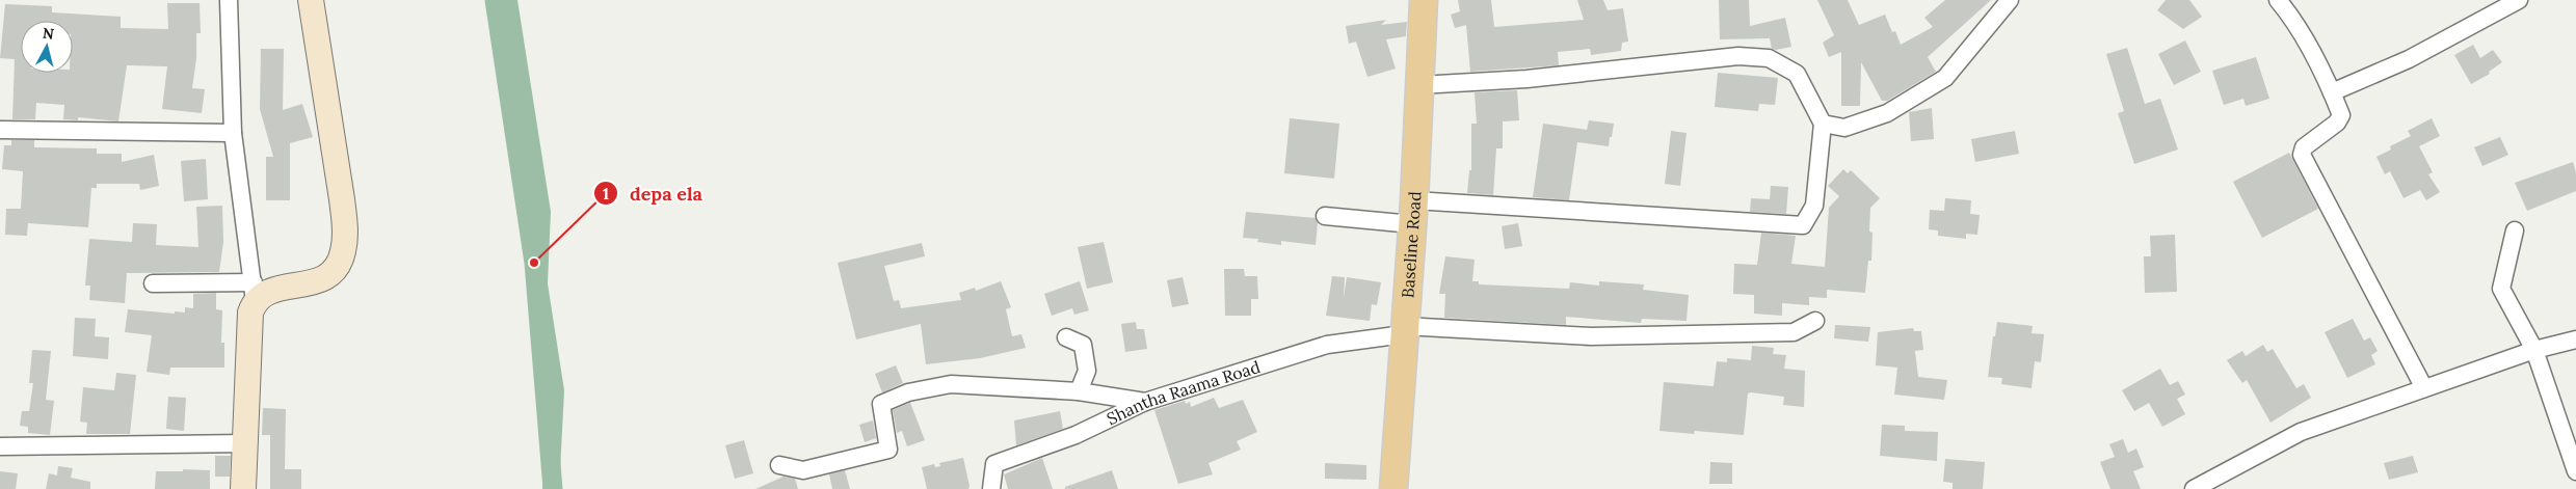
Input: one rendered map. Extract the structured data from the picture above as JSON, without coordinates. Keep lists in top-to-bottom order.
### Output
{
  "streets": {
    "main road": ["Baseline Road"],
    "street": ["Shantha Raama Road"]
  },
  "crossings": [
    ["Baseline Road", "Shantha Raama Road"]
  ],
  "places": ["depa ela"],
  "north": "top"
}
